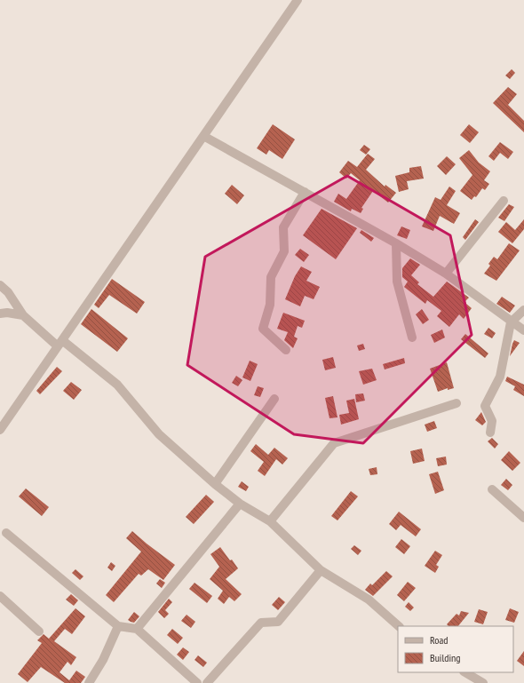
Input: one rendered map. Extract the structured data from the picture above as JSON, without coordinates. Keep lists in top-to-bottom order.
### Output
{
  "legend": ["Road", "Building"]
}
